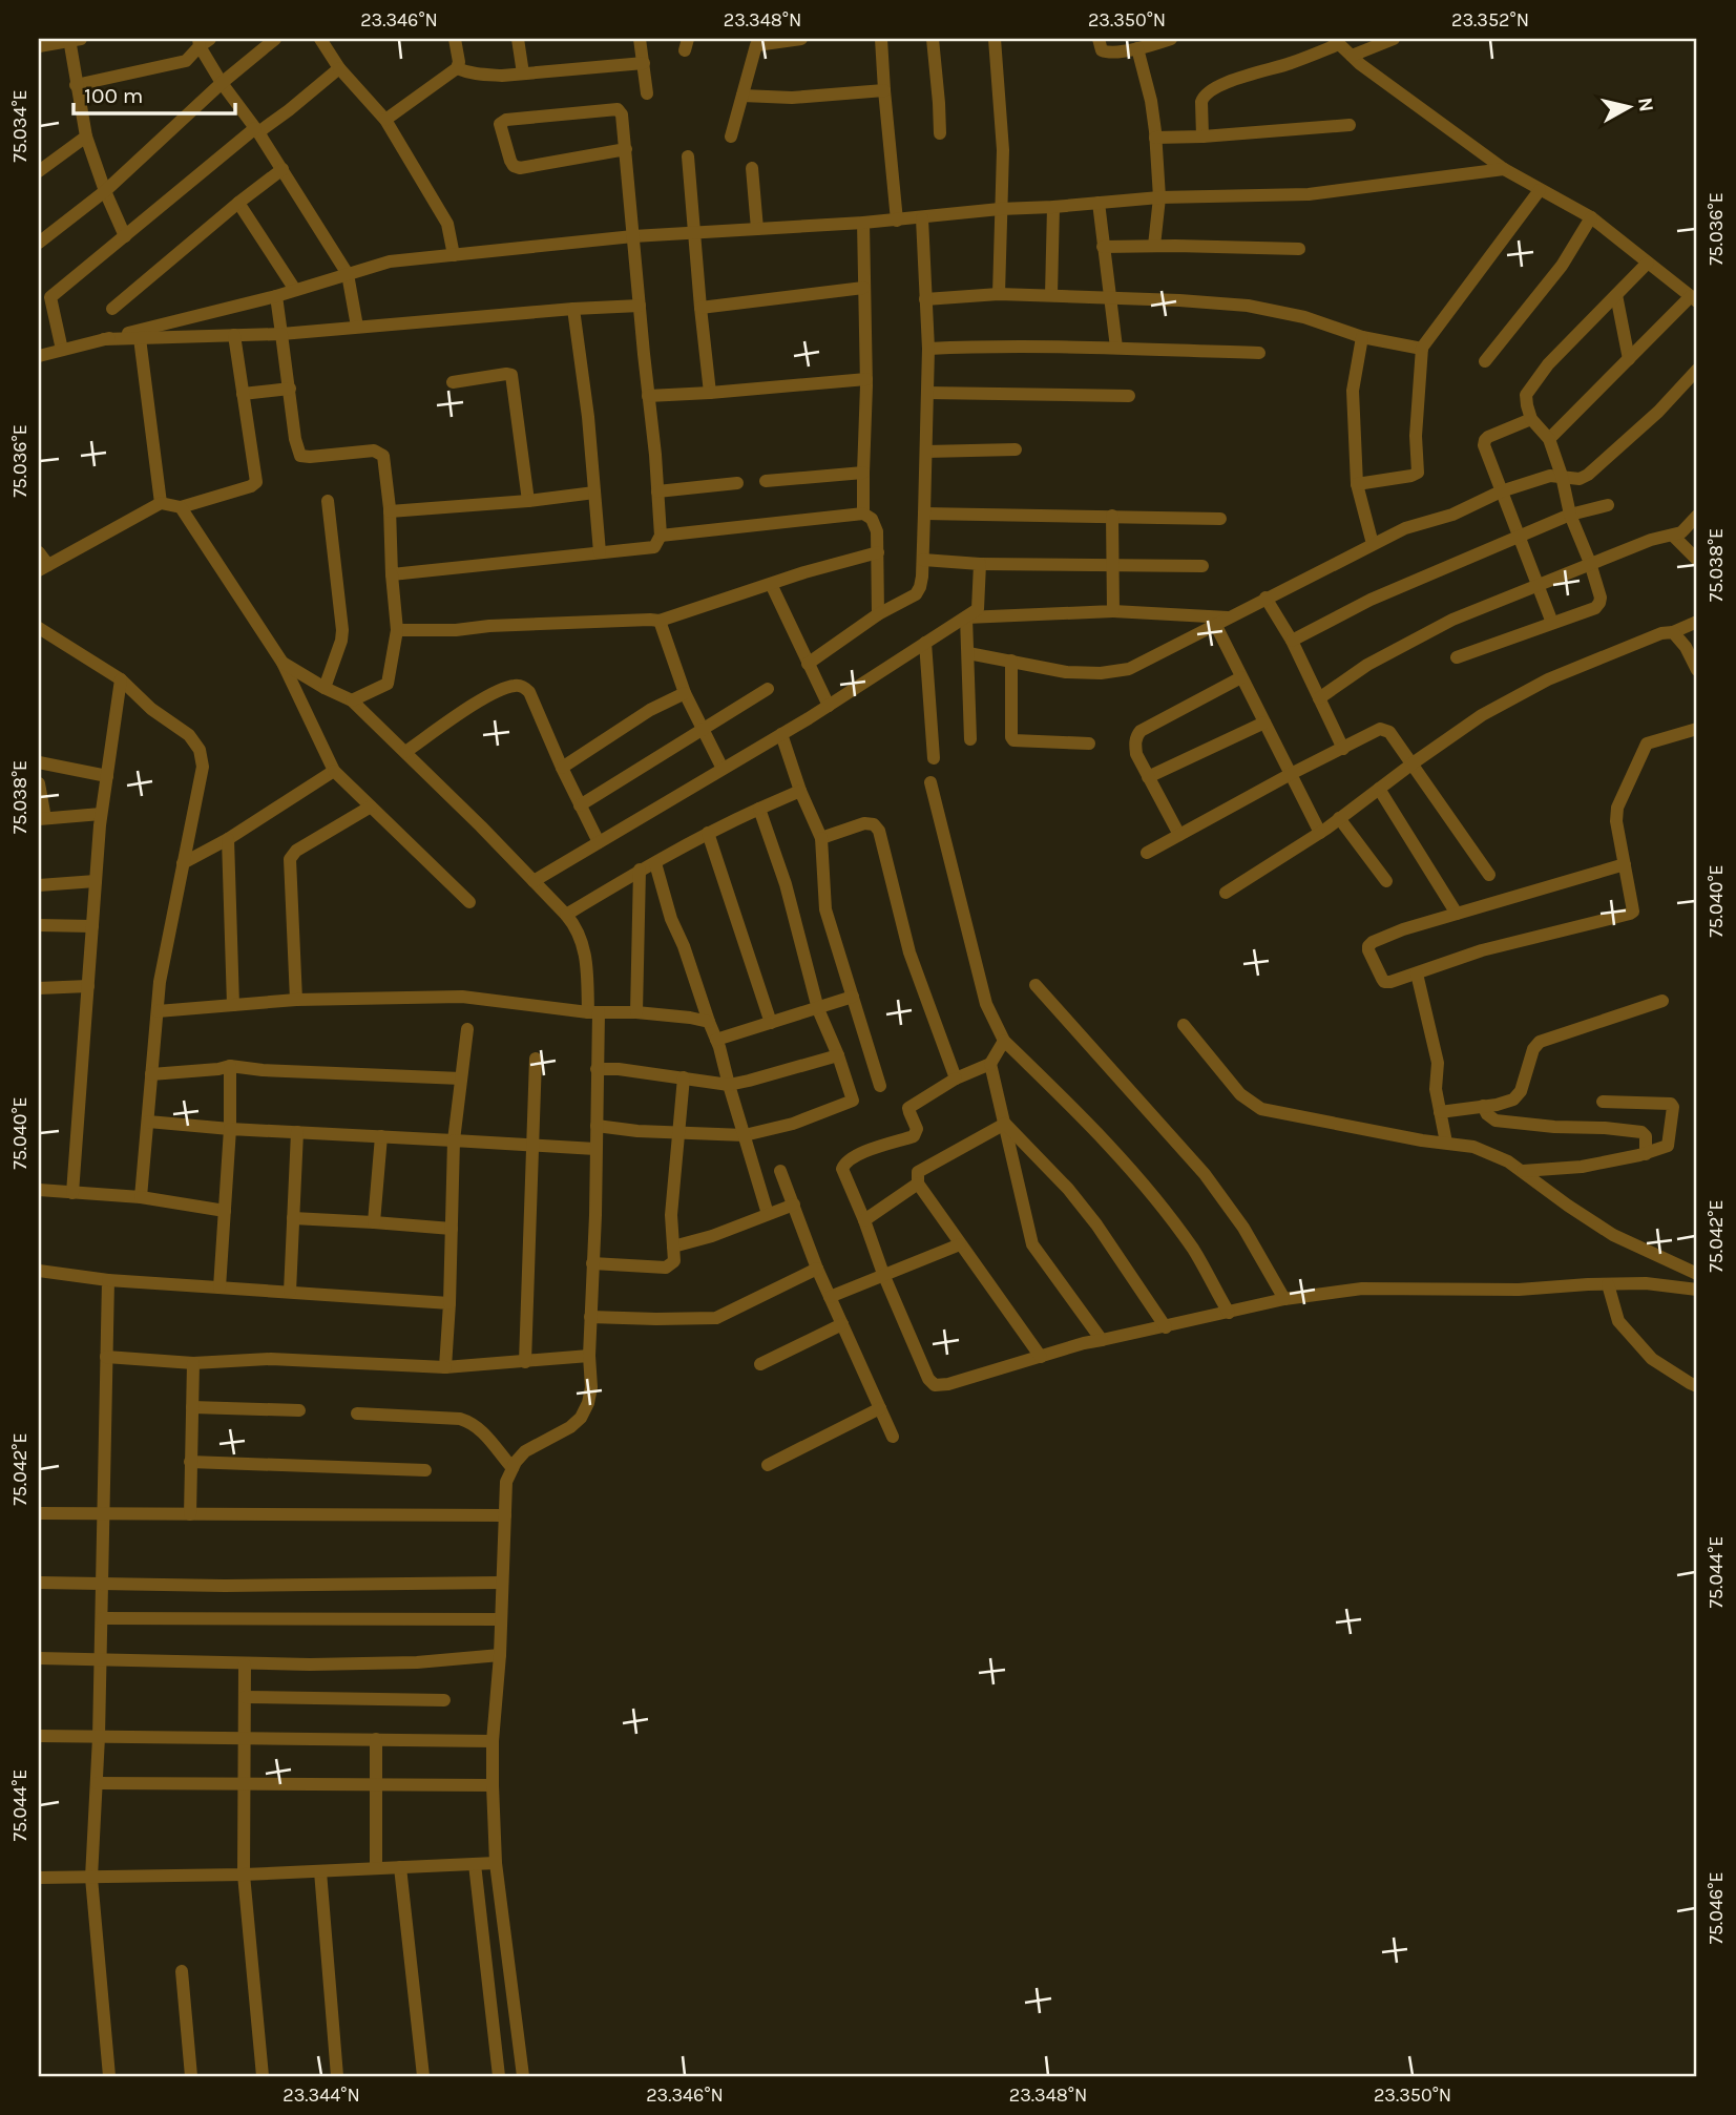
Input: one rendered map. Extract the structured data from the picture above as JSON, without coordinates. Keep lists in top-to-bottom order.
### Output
{
  "scale_bar": "100 m",
  "north": "right",
  "coordinates": [
    "23.346°N",
    "23.348°N",
    "23.350°N",
    "23.352°N",
    "75.034°E",
    "75.036°E",
    "75.038°E",
    "75.040°E",
    "75.042°E",
    "75.044°E",
    "75.046°E",
    "23.344°N"
  ]
}
